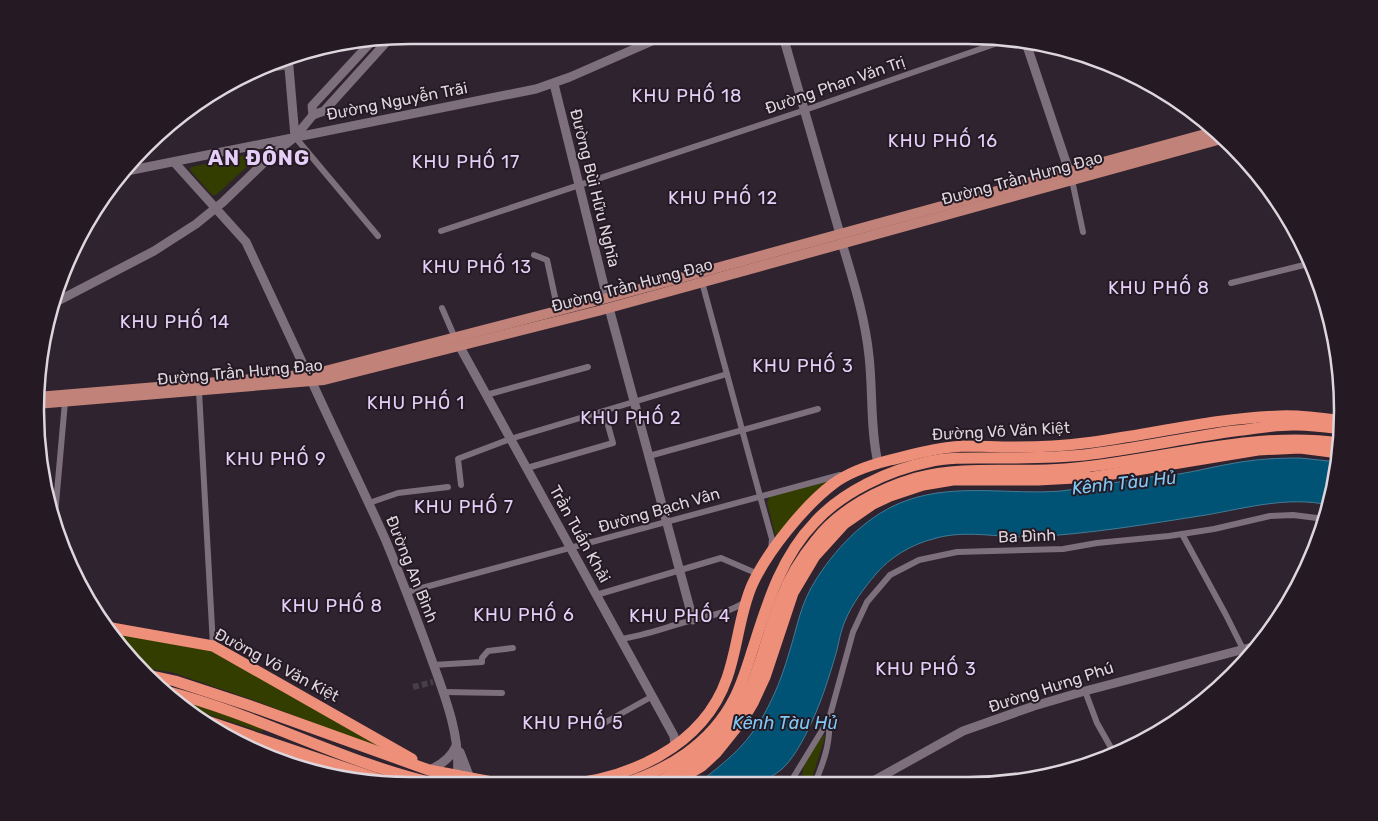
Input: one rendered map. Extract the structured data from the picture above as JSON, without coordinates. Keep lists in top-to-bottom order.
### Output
{
  "streets": {
    "highway": ["Đường Võ Văn Kiệt"],
    "main road": ["Đường Trần Hưng Đạo"],
    "street": [
      "Đường Phan Văn Trị",
      "Đường Nguyễn Trãi",
      "Đường Bùi Hữu Nghĩa",
      "Đường Bạch Vân",
      "Trần Tuấn Khải",
      "Ba Đình",
      "Đường An Bình",
      "Đường Hưng Phú"
    ]
  },
  "crossings": [
    ["Đường Phan Văn Trị", "Đường Bùi Hữu Nghĩa"],
    ["Đường Nguyễn Trãi", "Đường Bùi Hữu Nghĩa"],
    ["Đường Nguyễn Trãi", "Đường An Bình"],
    ["Đường Trần Hưng Đạo", "Đường Bùi Hữu Nghĩa"],
    ["Đường Trần Hưng Đạo", "Trần Tuấn Khải"],
    ["Đường Trần Hưng Đạo", "Đường An Bình"],
    ["Đường Bùi Hữu Nghĩa", "Đường Bạch Vân"],
    ["Đường Võ Văn Kiệt", "Đường Bạch Vân"],
    ["Đường Võ Văn Kiệt", "Trần Tuấn Khải"],
    ["Đường Bạch Vân", "Trần Tuấn Khải"],
    ["Đường Bạch Vân", "Đường An Bình"]
  ],
  "districts": [
    "KHU PHỐ 18",
    "KHU PHỐ 16",
    "AN ĐÔNG",
    "KHU PHỐ 17",
    "KHU PHỐ 12",
    "KHU PHỐ 13",
    "KHU PHỐ 8",
    "KHU PHỐ 14",
    "KHU PHỐ 3",
    "KHU PHỐ 1",
    "KHU PHỐ 2",
    "KHU PHỐ 9",
    "KHU PHỐ 7",
    "KHU PHỐ 8",
    "KHU PHỐ 6",
    "KHU PHỐ 4",
    "KHU PHỐ 3",
    "KHU PHỐ 5"
  ],
  "water": ["Kênh Tàu Hủ"]
}
